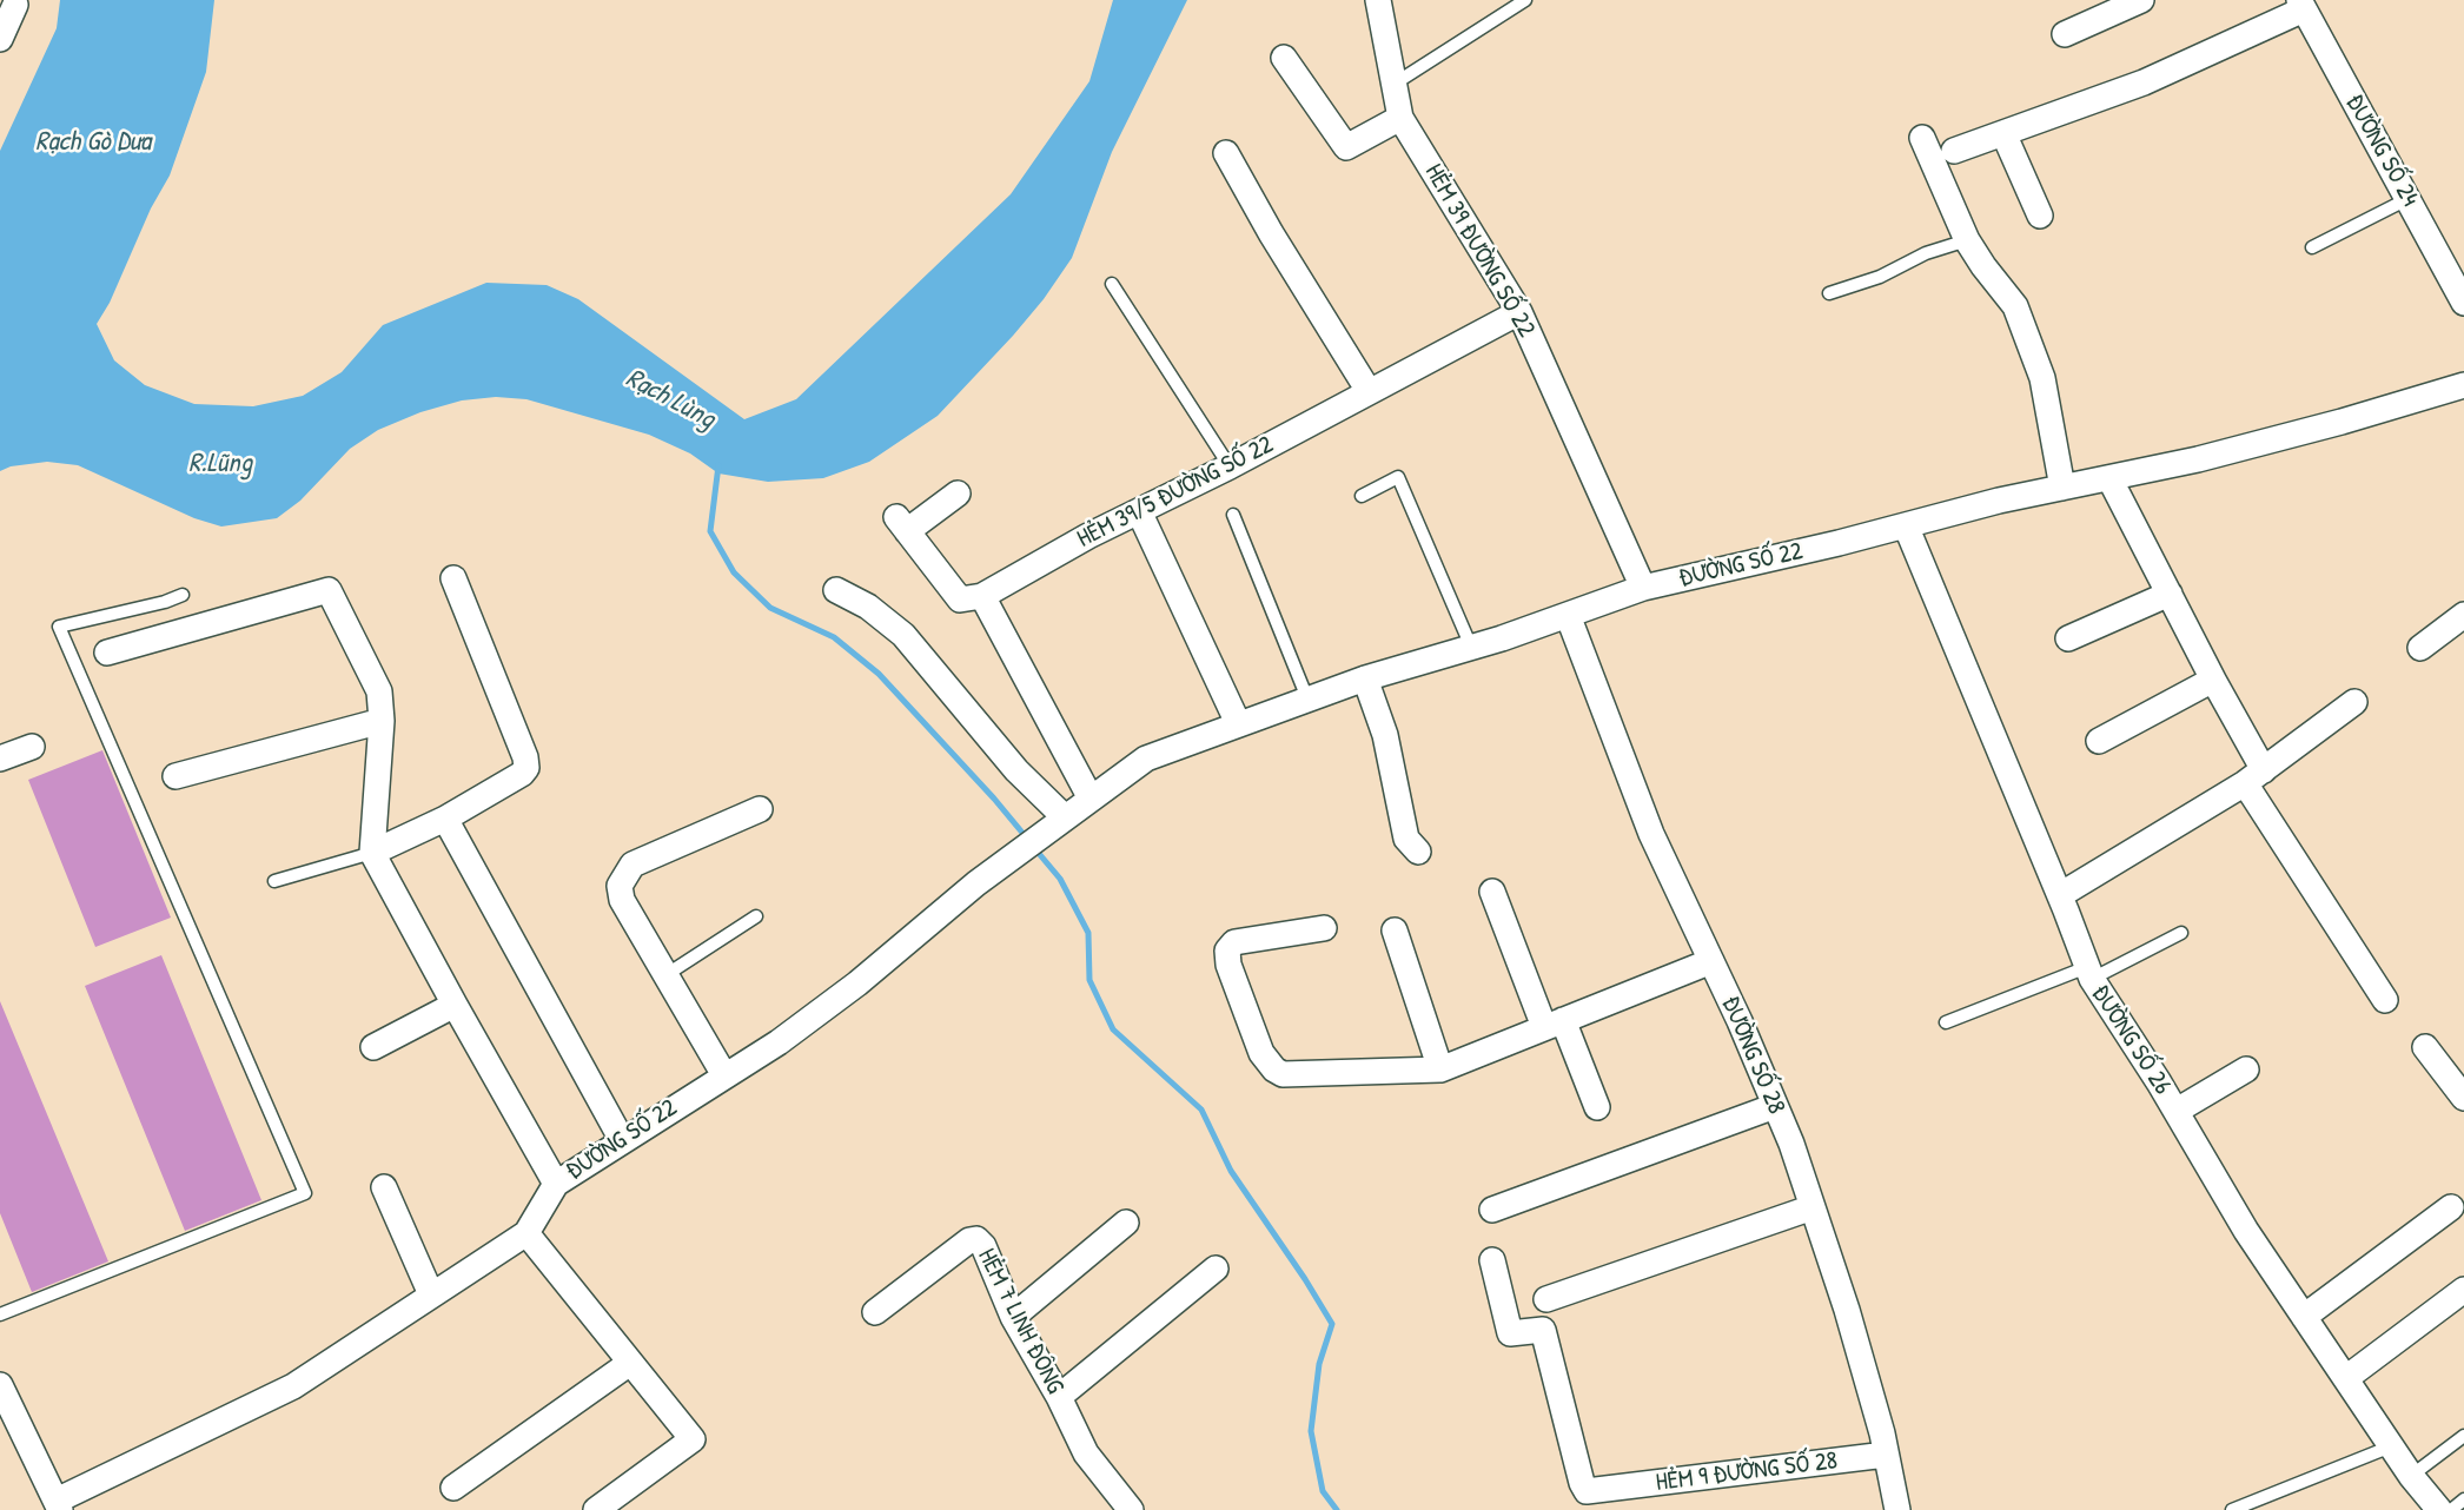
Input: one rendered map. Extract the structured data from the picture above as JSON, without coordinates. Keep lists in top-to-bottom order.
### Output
{
  "streets": {
    "street": [
      "ĐƯỜNG SỐ 24",
      "HẺM 39 ĐƯỜNG SỐ 22",
      "HẺM 39/5 ĐƯỜNG SỐ 22",
      "ĐƯỜNG SỐ 22",
      "ĐƯỜNG SỐ 26",
      "ĐƯỜNG SỐ 28",
      "HẺM 7 LINH ĐÔNG",
      "HẺM 9 ĐƯỜNG SỐ 28"
    ]
  },
  "crossings": [
    ["HẺM 39 ĐƯỜNG SỐ 22", "HẺM 39/5 ĐƯỜNG SỐ 22"],
    ["HẺM 39 ĐƯỜNG SỐ 22", "ĐƯỜNG SỐ 22"],
    ["ĐƯỜNG SỐ 22", "ĐƯỜNG SỐ 26"],
    ["ĐƯỜNG SỐ 22", "ĐƯỜNG SỐ 28"],
    ["ĐƯỜNG SỐ 28", "HẺM 9 ĐƯỜNG SỐ 28"]
  ],
  "water": ["Rạch Gò Dưa", "Rạch Lùng", "R.Lũng"]
}
